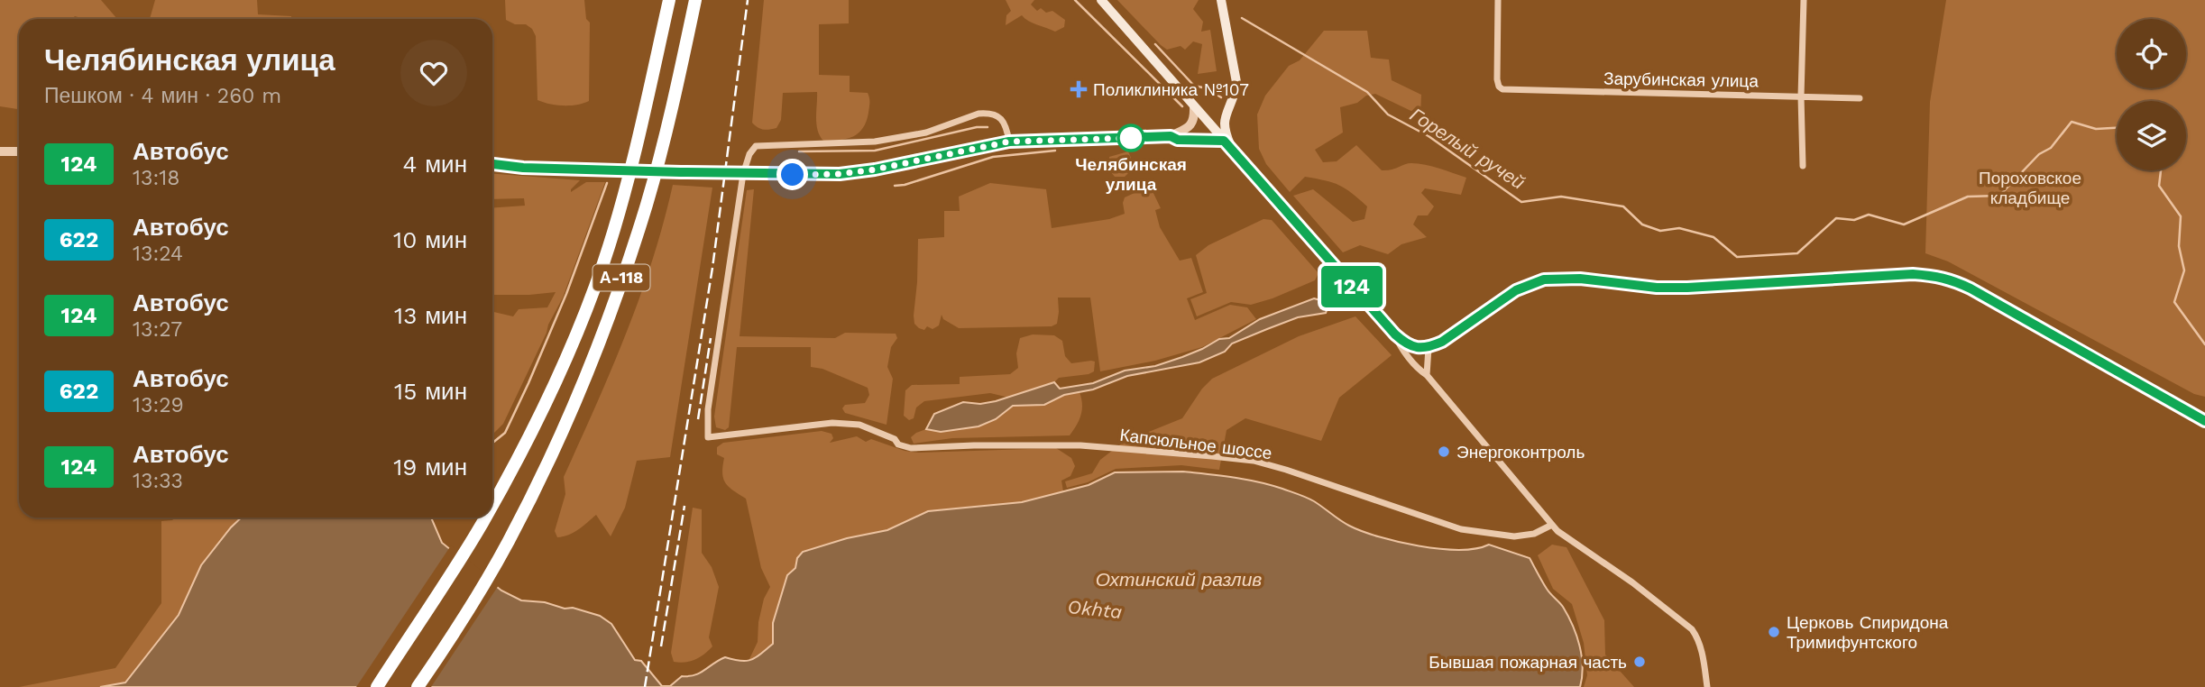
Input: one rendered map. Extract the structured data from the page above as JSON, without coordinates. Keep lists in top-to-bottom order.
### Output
{
  "streets": {
    "highway": ["А-118"],
    "street": ["Зарубинская улица", "Капсюльное шоссе"]
  },
  "water": ["Горелый ручей", "Охтинский разлив", "Okhta"],
  "parks": ["Пороховское кладбище"],
  "places": {
    "health": ["Поликлиника №107"],
    "other": [
      "Челябинская улица",
      "Энергоконтроль",
      "Церковь Спиридона Тримифунтского",
      "Бывшая пожарная часть"
    ]
  },
  "lines": ["bus line 124"],
  "page": {
    "on_map": "124",
    "heading": ["Челябинская улица", "Пешком · 4 мин · 260 m"],
    "list": [
      {
        "mark": "124",
        "name": "Автобус",
        "note": "13:18",
        "value": "4 мин"
      },
      {
        "mark": "622",
        "name": "Автобус",
        "note": "13:24",
        "value": "10 мин"
      },
      {
        "mark": "124",
        "name": "Автобус",
        "note": "13:27",
        "value": "13 мин"
      },
      {
        "mark": "622",
        "name": "Автобус",
        "note": "13:29",
        "value": "15 мин"
      },
      {
        "mark": "124",
        "name": "Автобус",
        "note": "13:33",
        "value": "19 мин"
      }
    ]
  }
}
